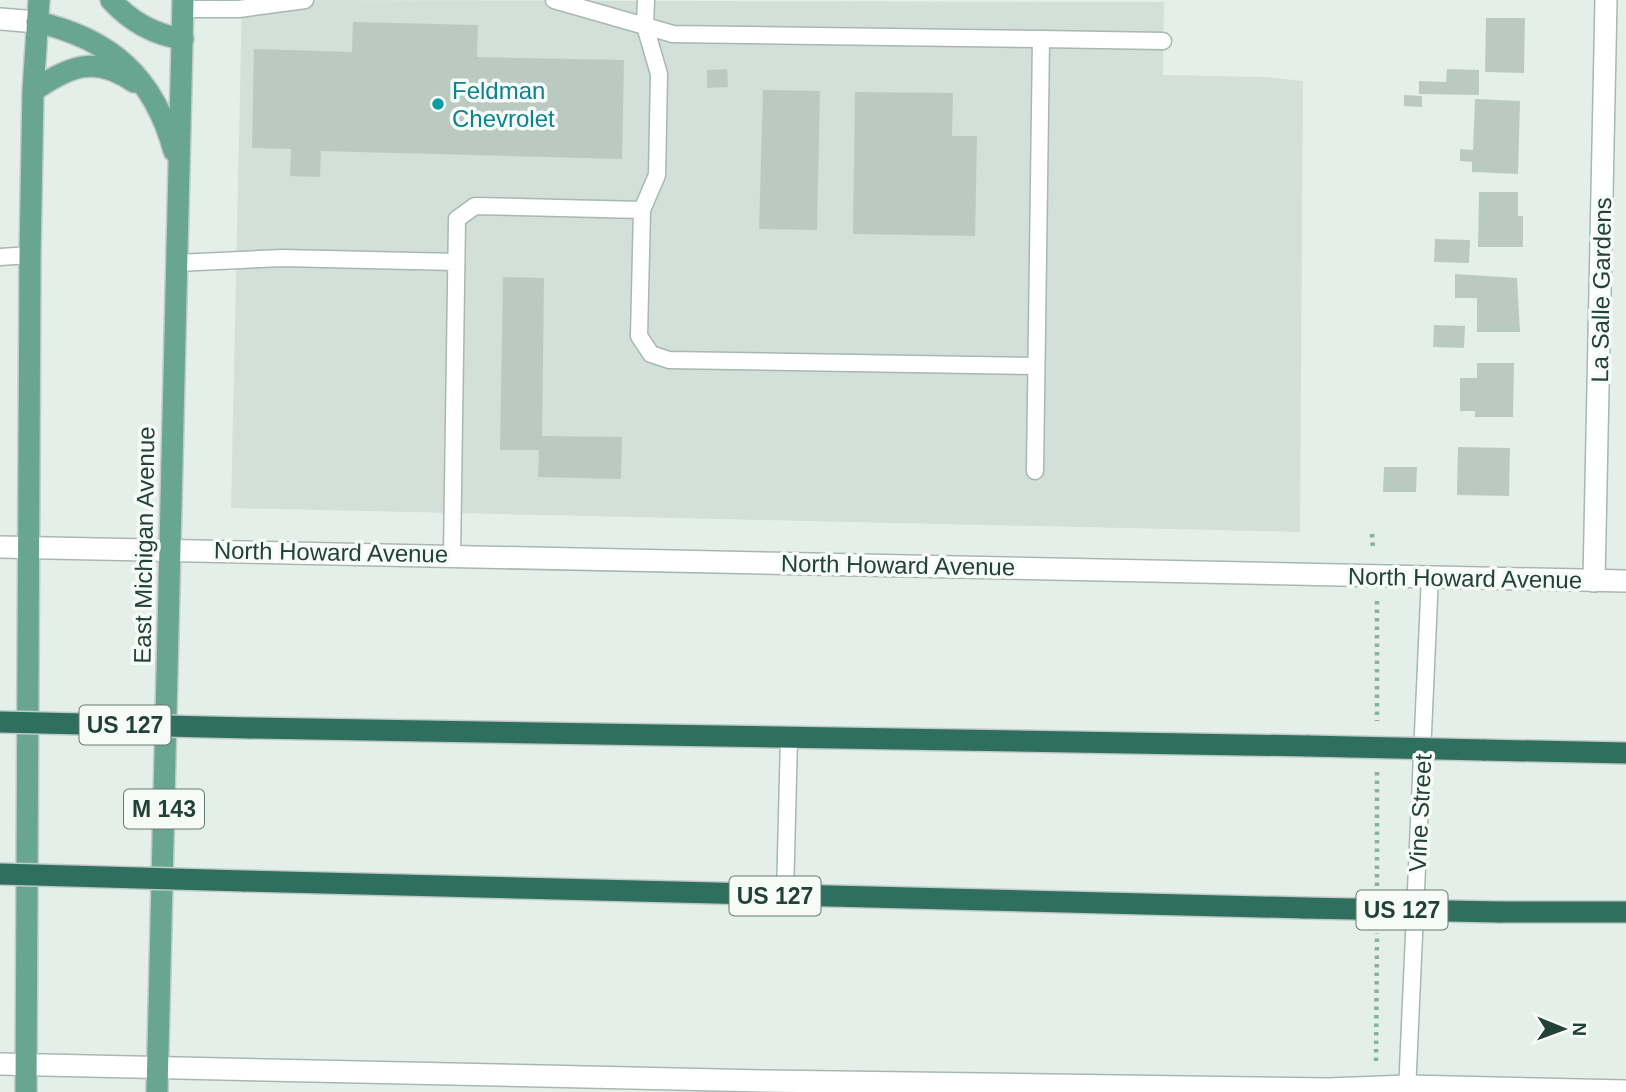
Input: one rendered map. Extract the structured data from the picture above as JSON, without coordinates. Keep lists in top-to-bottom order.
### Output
{
  "streets": {
    "highway": ["US 127"],
    "main road": ["East Michigan Avenue", "M 143"],
    "street": ["La Salle Gardens", "North Howard Avenue"],
    "lane": ["Vine Street"]
  },
  "crossings": [
    ["La Salle Gardens", "North Howard Avenue"],
    ["East Michigan Avenue", "North Howard Avenue"],
    ["North Howard Avenue", "Vine Street"]
  ],
  "places": ["Feldman Chevrolet"],
  "north": "right"
}
